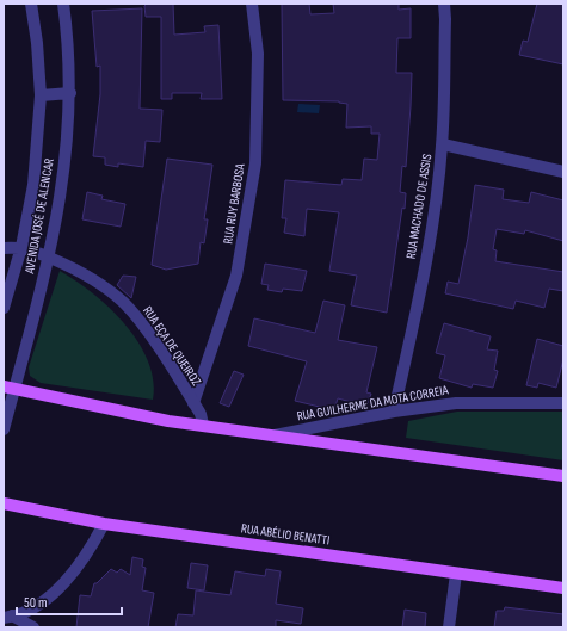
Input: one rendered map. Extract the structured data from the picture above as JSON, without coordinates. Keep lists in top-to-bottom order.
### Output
{
  "streets": {
    "main road": ["RUA ABÉLIO BENATTI"],
    "street": [
      "RUA RUY BARBOSA",
      "RUA MACHADO DE ASSIS",
      "AVENIDA JOSÉ DE ALENCAR",
      "RUA EÇA DE QUEIROZ",
      "RUA GUILHERME DA MOTA CORREIA"
    ]
  },
  "crossings": [
    ["RUA RUY BARBOSA", "RUA EÇA DE QUEIROZ"],
    ["RUA MACHADO DE ASSIS", "RUA GUILHERME DA MOTA CORREIA"],
    ["AVENIDA JOSÉ DE ALENCAR", "RUA EÇA DE QUEIROZ"]
  ],
  "scale_bar": "50 m"
}
